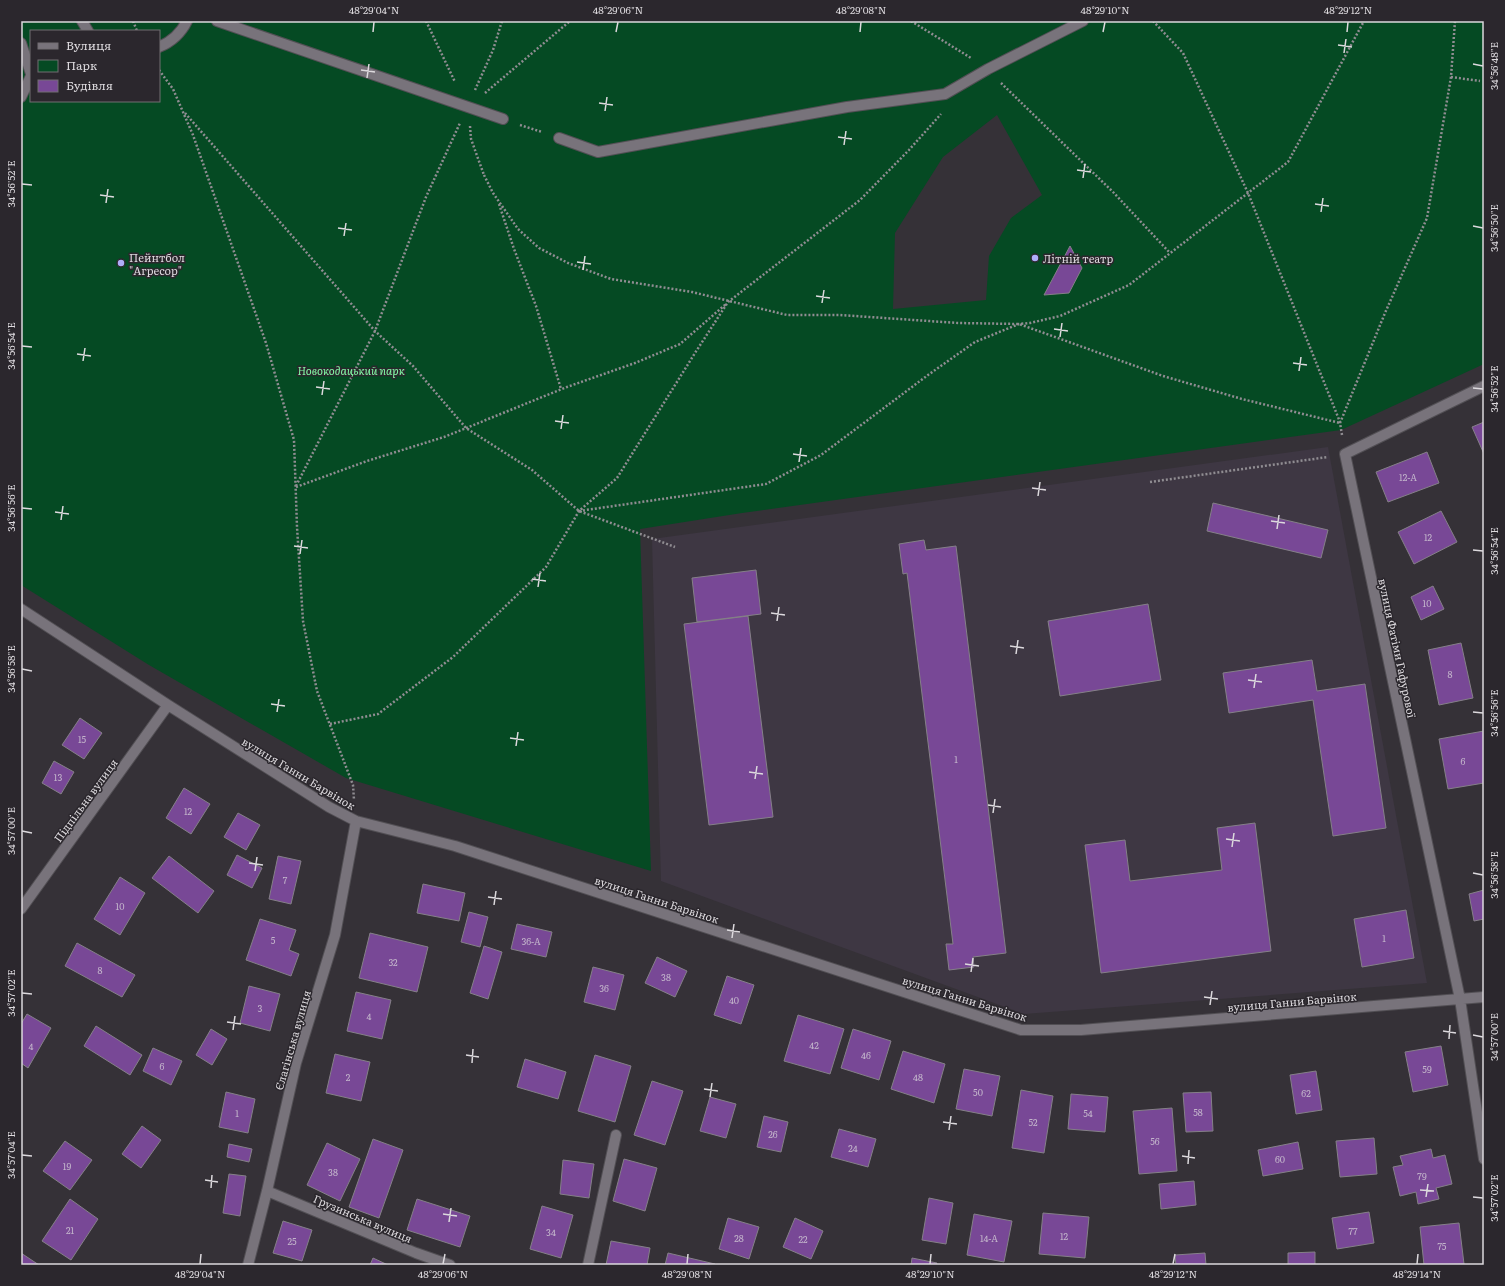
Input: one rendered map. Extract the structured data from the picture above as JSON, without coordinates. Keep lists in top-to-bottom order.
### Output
{
  "streets": {
    "street": [
      "вулиця Фатіми Гафурової",
      "вулиця Ганни Барвінок",
      "Підпільна вулиця",
      "Єлагінська вулиця",
      "Грузинська вулиця"
    ]
  },
  "crossings": [
    ["вулиця Фатіми Гафурової", "вулиця Ганни Барвінок"],
    ["вулиця Ганни Барвінок", "Підпільна вулиця"],
    ["вулиця Ганни Барвінок", "Єлагінська вулиця"],
    ["Єлагінська вулиця", "Грузинська вулиця"]
  ],
  "parks": ["Новокодацький парк"],
  "places": ["Лiтнiй театр", "Пейнтбол \"Агресор\""],
  "house_numbers": [
    "12-А",
    "12",
    "10",
    "8",
    "15",
    "1",
    "6",
    "13",
    "12",
    "7",
    "10",
    "1",
    "5",
    "36-А",
    "32",
    "8",
    "38",
    "36",
    "40",
    "3",
    "4",
    "42",
    "4",
    "46",
    "6",
    "59",
    "2",
    "48",
    "50",
    "62",
    "58",
    "1",
    "54",
    "52",
    "26",
    "56",
    "24",
    "60",
    "19",
    "38",
    "79",
    "21",
    "77",
    "34",
    "12",
    "28",
    "14-А",
    "22",
    "25",
    "75"
  ],
  "legend": ["Вулиця", "Парк", "Будівля"],
  "coordinates": [
    "48°29'04\"N",
    "48°29'06\"N",
    "48°29'08\"N",
    "48°29'10\"N",
    "48°29'12\"N",
    "34°56'48\"E",
    "34°56'52\"E",
    "34°56'50\"E",
    "34°56'54\"E",
    "34°56'56\"E",
    "34°56'58\"E",
    "34°57'00\"E",
    "34°57'02\"E",
    "34°57'04\"E",
    "48°29'14\"N"
  ]
}
